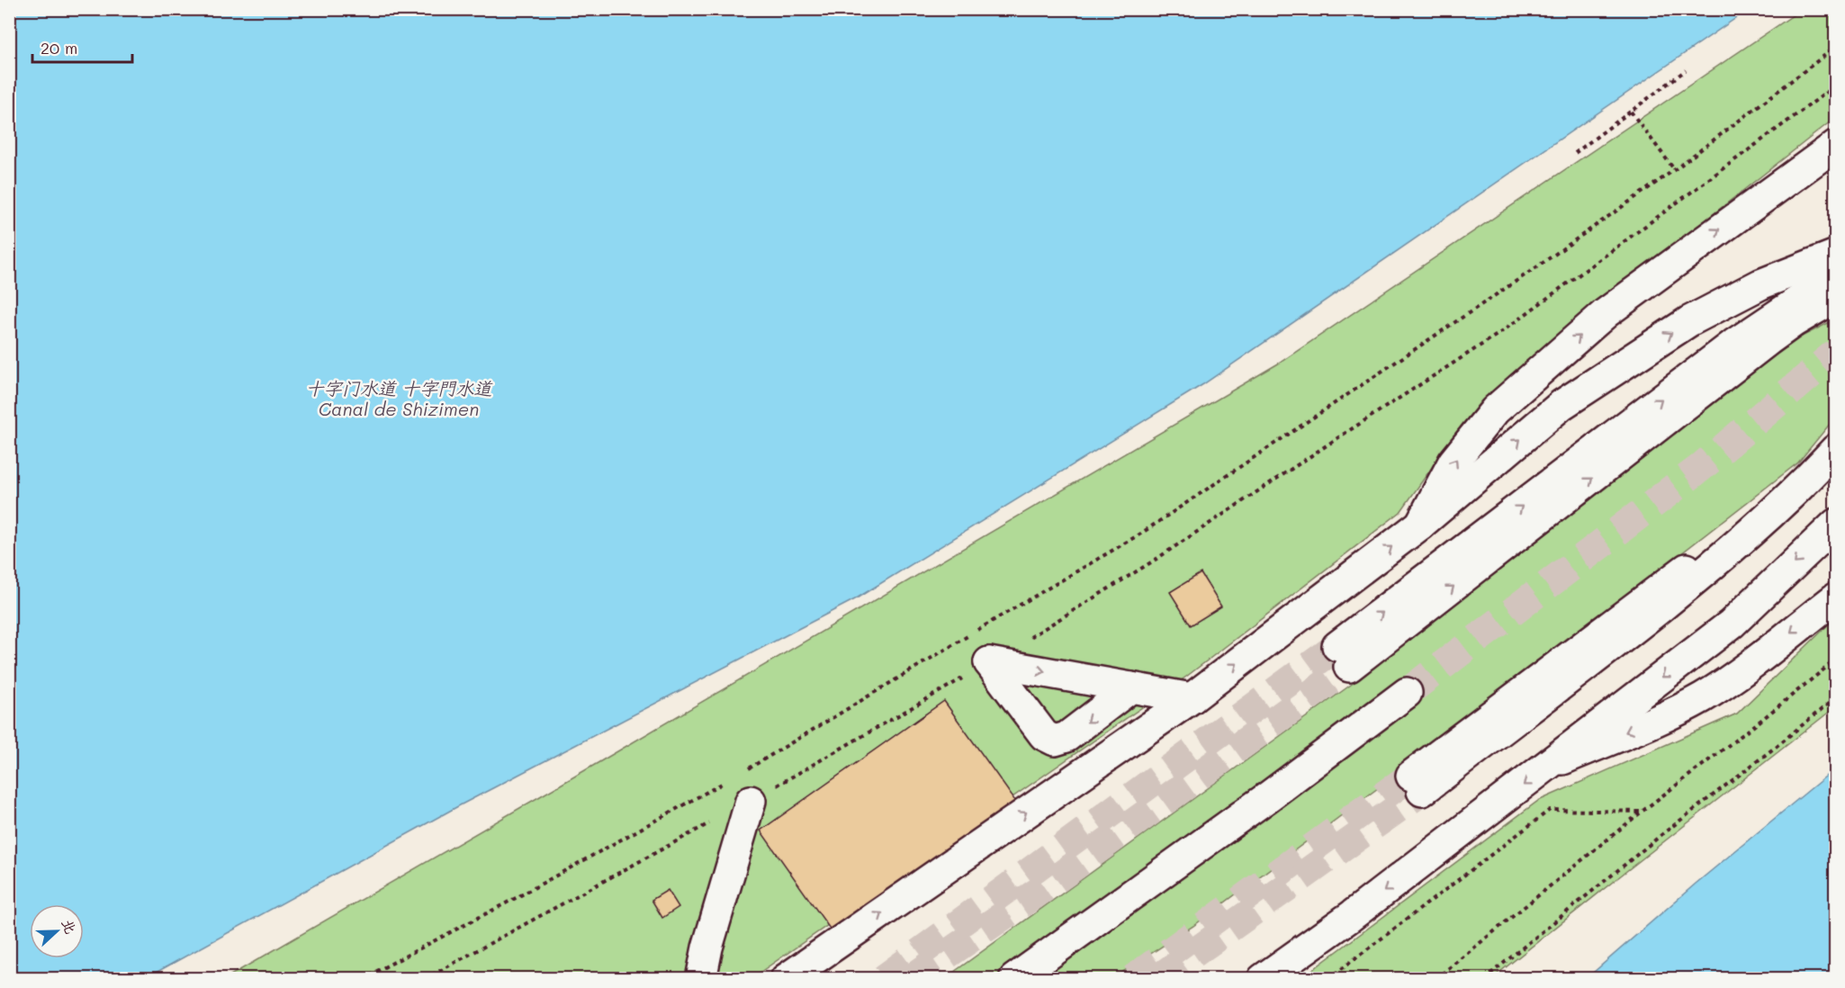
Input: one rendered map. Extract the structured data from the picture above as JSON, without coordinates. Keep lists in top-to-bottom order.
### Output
{
  "water": ["十字门水道 十字門水道 Canal de Shizimen"],
  "scale_bar": "20 m",
  "north": "right"
}
